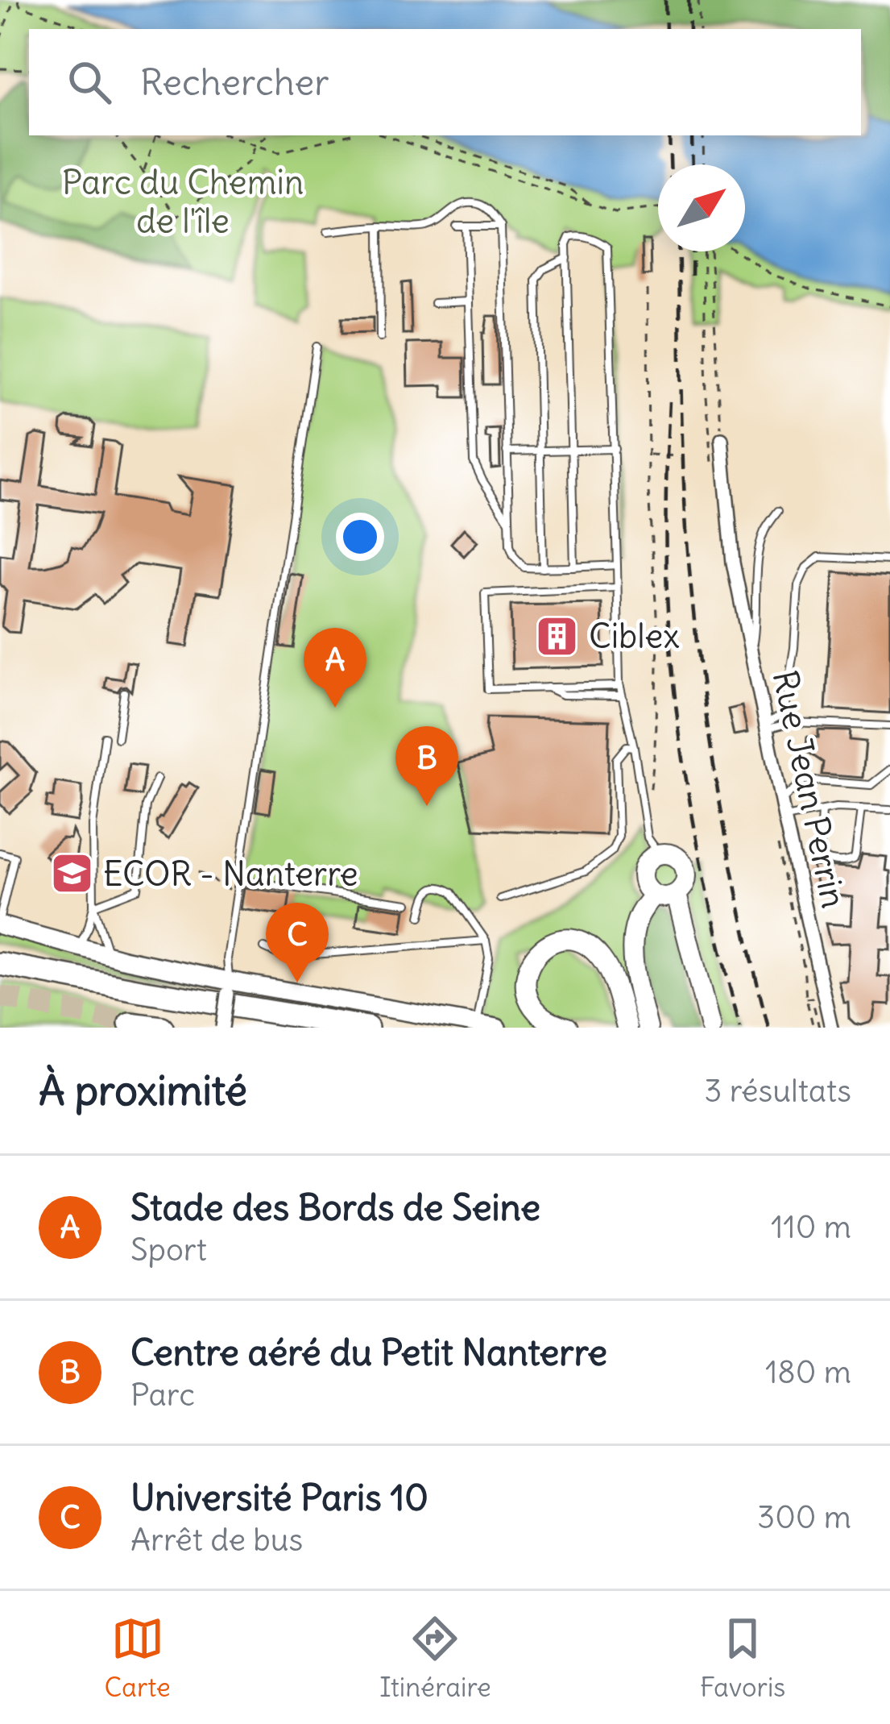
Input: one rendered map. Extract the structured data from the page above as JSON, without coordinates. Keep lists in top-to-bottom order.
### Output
{
  "streets": {
    "street": ["Rue Jean Perrin"]
  },
  "parks": ["Parc du Chemin de l'île"],
  "places": {
    "building": ["Ciblex"],
    "school or university": ["ECOR - Nanterre"]
  },
  "north": "top right",
  "page": {
    "search": "Rechercher",
    "pins": ["A", "B", "C"],
    "heading": ["À proximité", "3 résultats"],
    "list": [
      {
        "mark": "A",
        "name": "Stade des Bords de Seine",
        "note": "Sport",
        "value": "110 m"
      },
      {
        "mark": "B",
        "name": "Centre aéré du Petit Nanterre",
        "note": "Parc",
        "value": "180 m"
      },
      {
        "mark": "C",
        "name": "Université Paris 10",
        "note": "Arrêt de bus",
        "value": "300 m"
      }
    ],
    "nav": ["Carte", "Itinéraire", "Favoris"]
  }
}
